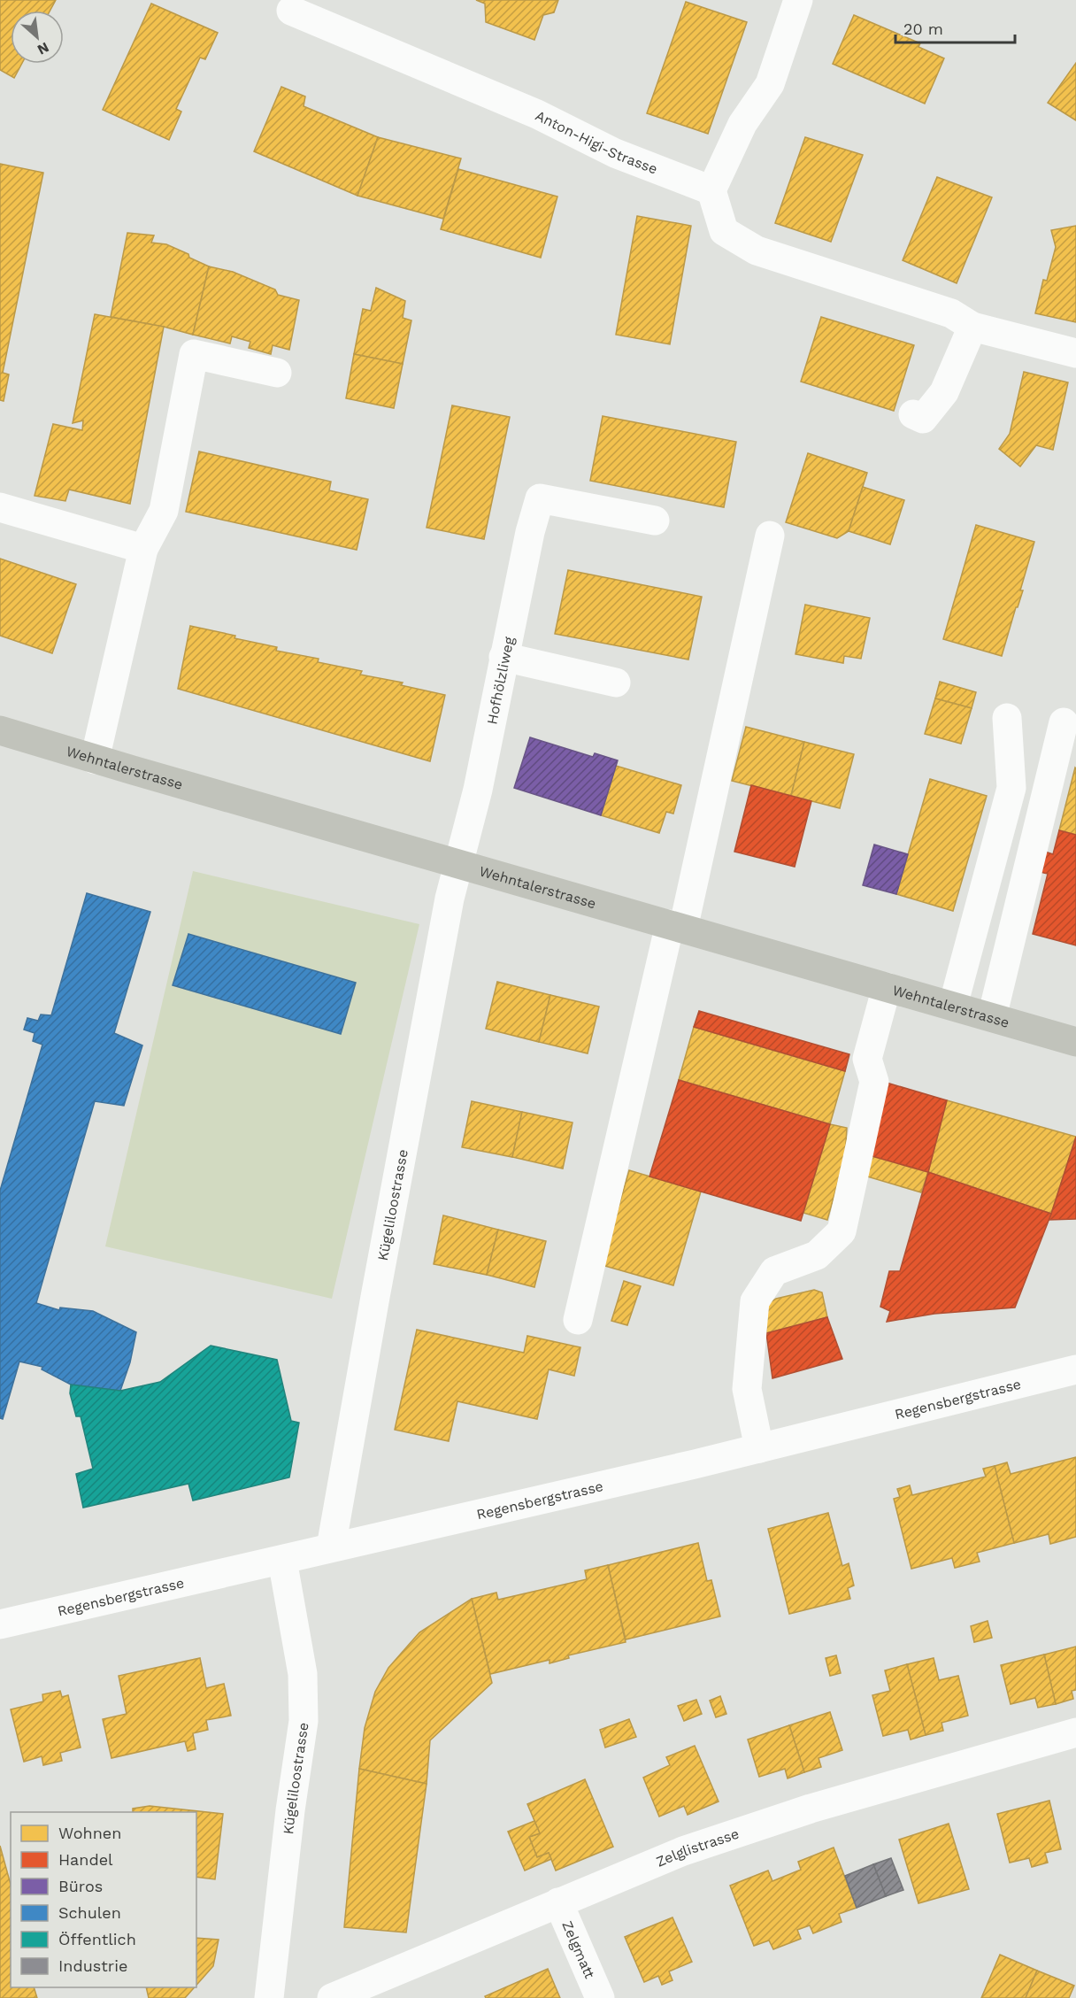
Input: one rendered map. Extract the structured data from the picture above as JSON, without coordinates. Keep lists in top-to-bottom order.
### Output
{
  "streets": {
    "main road": ["Wehntalerstrasse"],
    "street": [
      "Anton-Higi-Strasse",
      "Hofhölzliweg",
      "Kügeliloostrasse",
      "Regensbergstrasse",
      "Zelglistrasse",
      "Zelgmatt"
    ]
  },
  "crossings": [
    ["Hofhölzliweg", "Wehntalerstrasse"],
    ["Hofhölzliweg", "Kügeliloostrasse"],
    ["Wehntalerstrasse", "Kügeliloostrasse"],
    ["Kügeliloostrasse", "Regensbergstrasse"],
    ["Zelglistrasse", "Zelgmatt"]
  ],
  "legend": [
    "Wohnen",
    "Handel",
    "Büros",
    "Schulen",
    "Öffentlich",
    "Industrie"
  ],
  "scale_bar": "20 m",
  "north": "bottom right"
}
